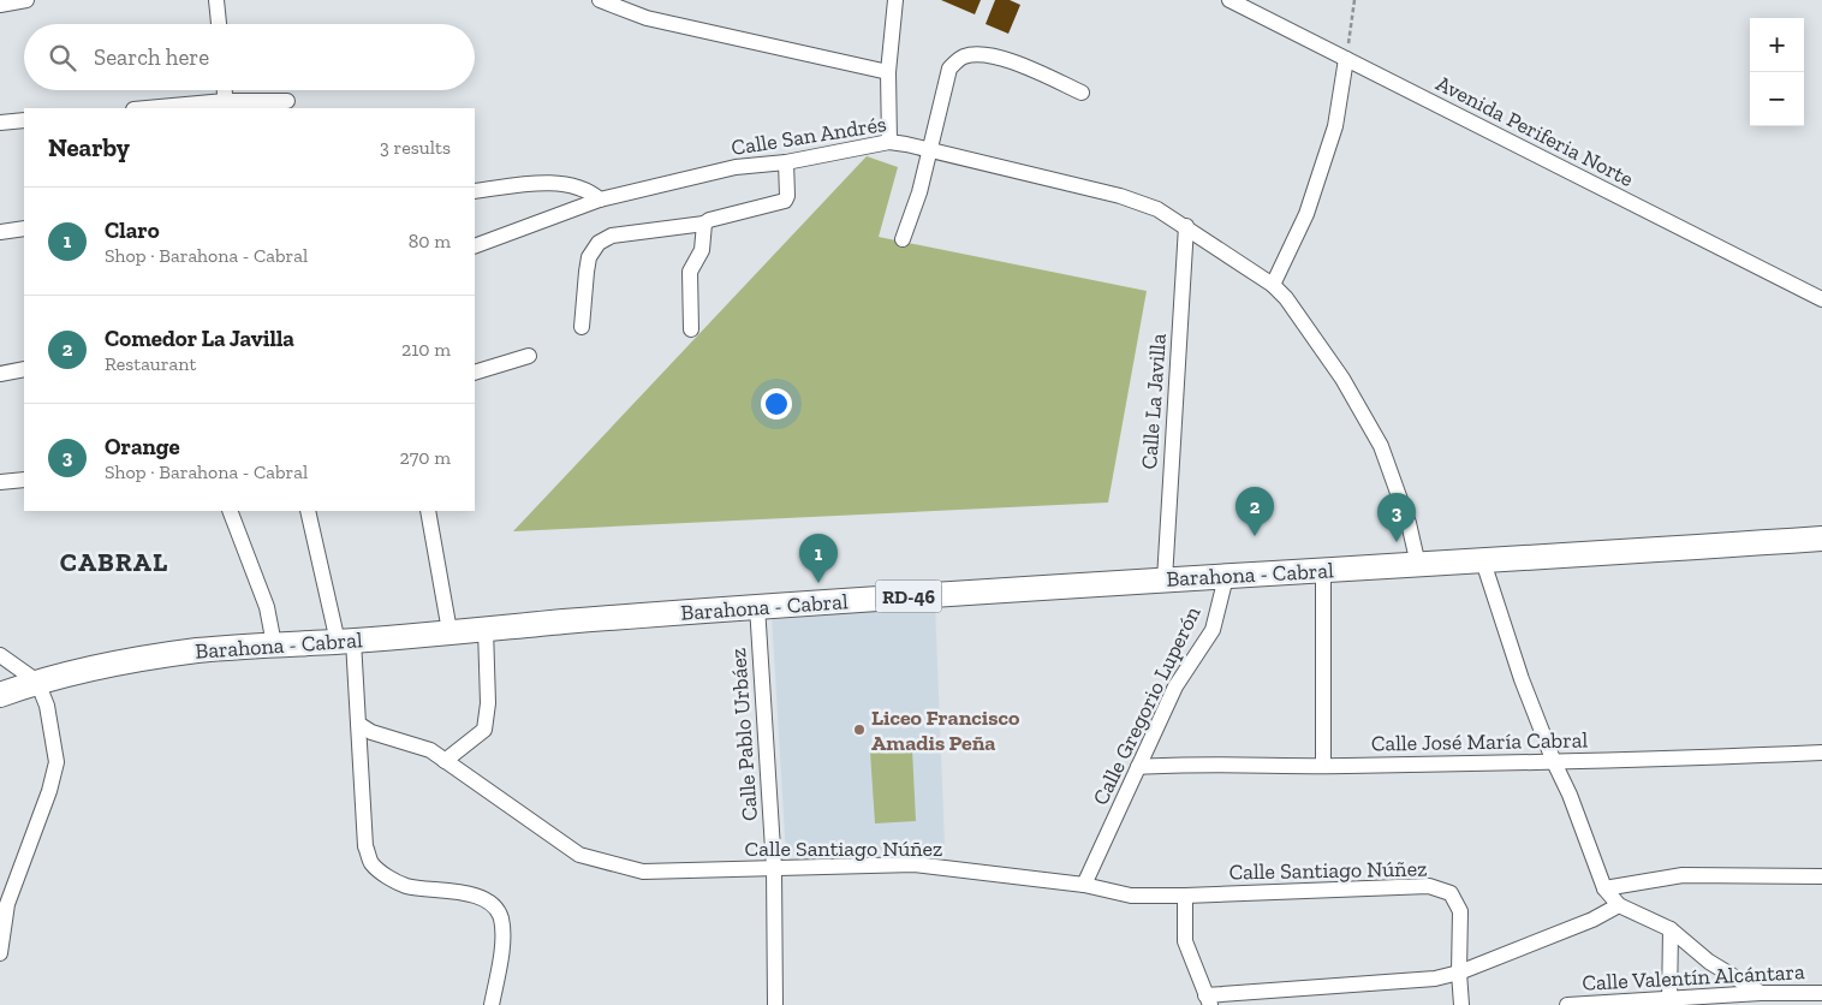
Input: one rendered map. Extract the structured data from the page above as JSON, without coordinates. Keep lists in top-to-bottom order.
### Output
{
  "streets": {
    "main road": ["Barahona - Cabral", "RD-46"],
    "street": [
      "Avenida Periferia Norte",
      "Calle San Andrés",
      "Calle La Javilla",
      "Calle Gregorio Luperón",
      "Calle Pablo Urbáez",
      "Calle José María Cabral",
      "Calle Santiago Núñez",
      "Calle Valentín Alcántara"
    ]
  },
  "crossings": [
    ["Calle San Andrés", "Calle La Javilla"],
    ["Calle San Andrés", "Barahona - Cabral"],
    ["Calle La Javilla", "Barahona - Cabral"],
    ["Barahona - Cabral", "Calle Gregorio Luperón"],
    ["Barahona - Cabral", "Calle Pablo Urbáez"],
    ["Calle Gregorio Luperón", "Calle José María Cabral"],
    ["Calle Gregorio Luperón", "Calle Santiago Núñez"],
    ["Calle Pablo Urbáez", "Calle Santiago Núñez"]
  ],
  "districts": ["CABRAL"],
  "places": ["Liceo Francisco Amadis Peña"],
  "page": {
    "map_buttons": ["+", "−"],
    "search": "Search here",
    "heading": ["Nearby", "3 results"],
    "list": [
      {
        "mark": "1",
        "name": "Claro",
        "note": "Shop · Barahona - Cabral",
        "value": "80 m"
      },
      {
        "mark": "2",
        "name": "Comedor La Javilla",
        "note": "Restaurant",
        "value": "210 m"
      },
      {
        "mark": "3",
        "name": "Orange",
        "note": "Shop · Barahona - Cabral",
        "value": "270 m"
      }
    ],
    "pins": ["2", "3", "1"]
  }
}
